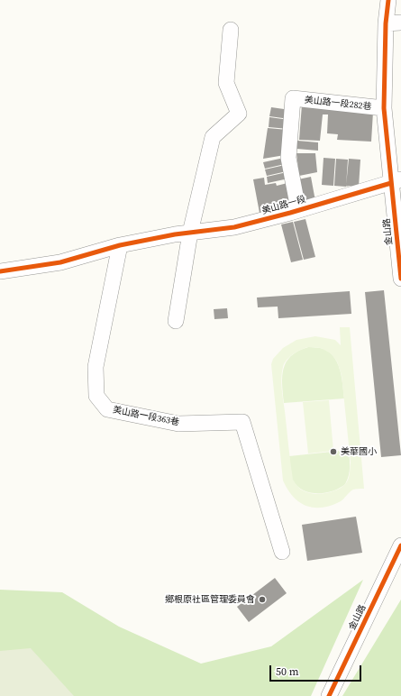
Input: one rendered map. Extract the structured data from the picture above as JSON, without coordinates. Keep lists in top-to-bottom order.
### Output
{
  "streets": {
    "street": [
      "美山路一段282巷",
      "美山路一段",
      "金山路",
      "美山路一段363巷"
    ]
  },
  "crossings": [
    ["美山路一段282巷", "美山路一段"],
    ["美山路一段", "金山路"],
    ["美山路一段", "美山路一段363巷"]
  ],
  "places": ["美華國小", "鄉根原社區管理委員會"],
  "scale_bar": "50 m"
}
